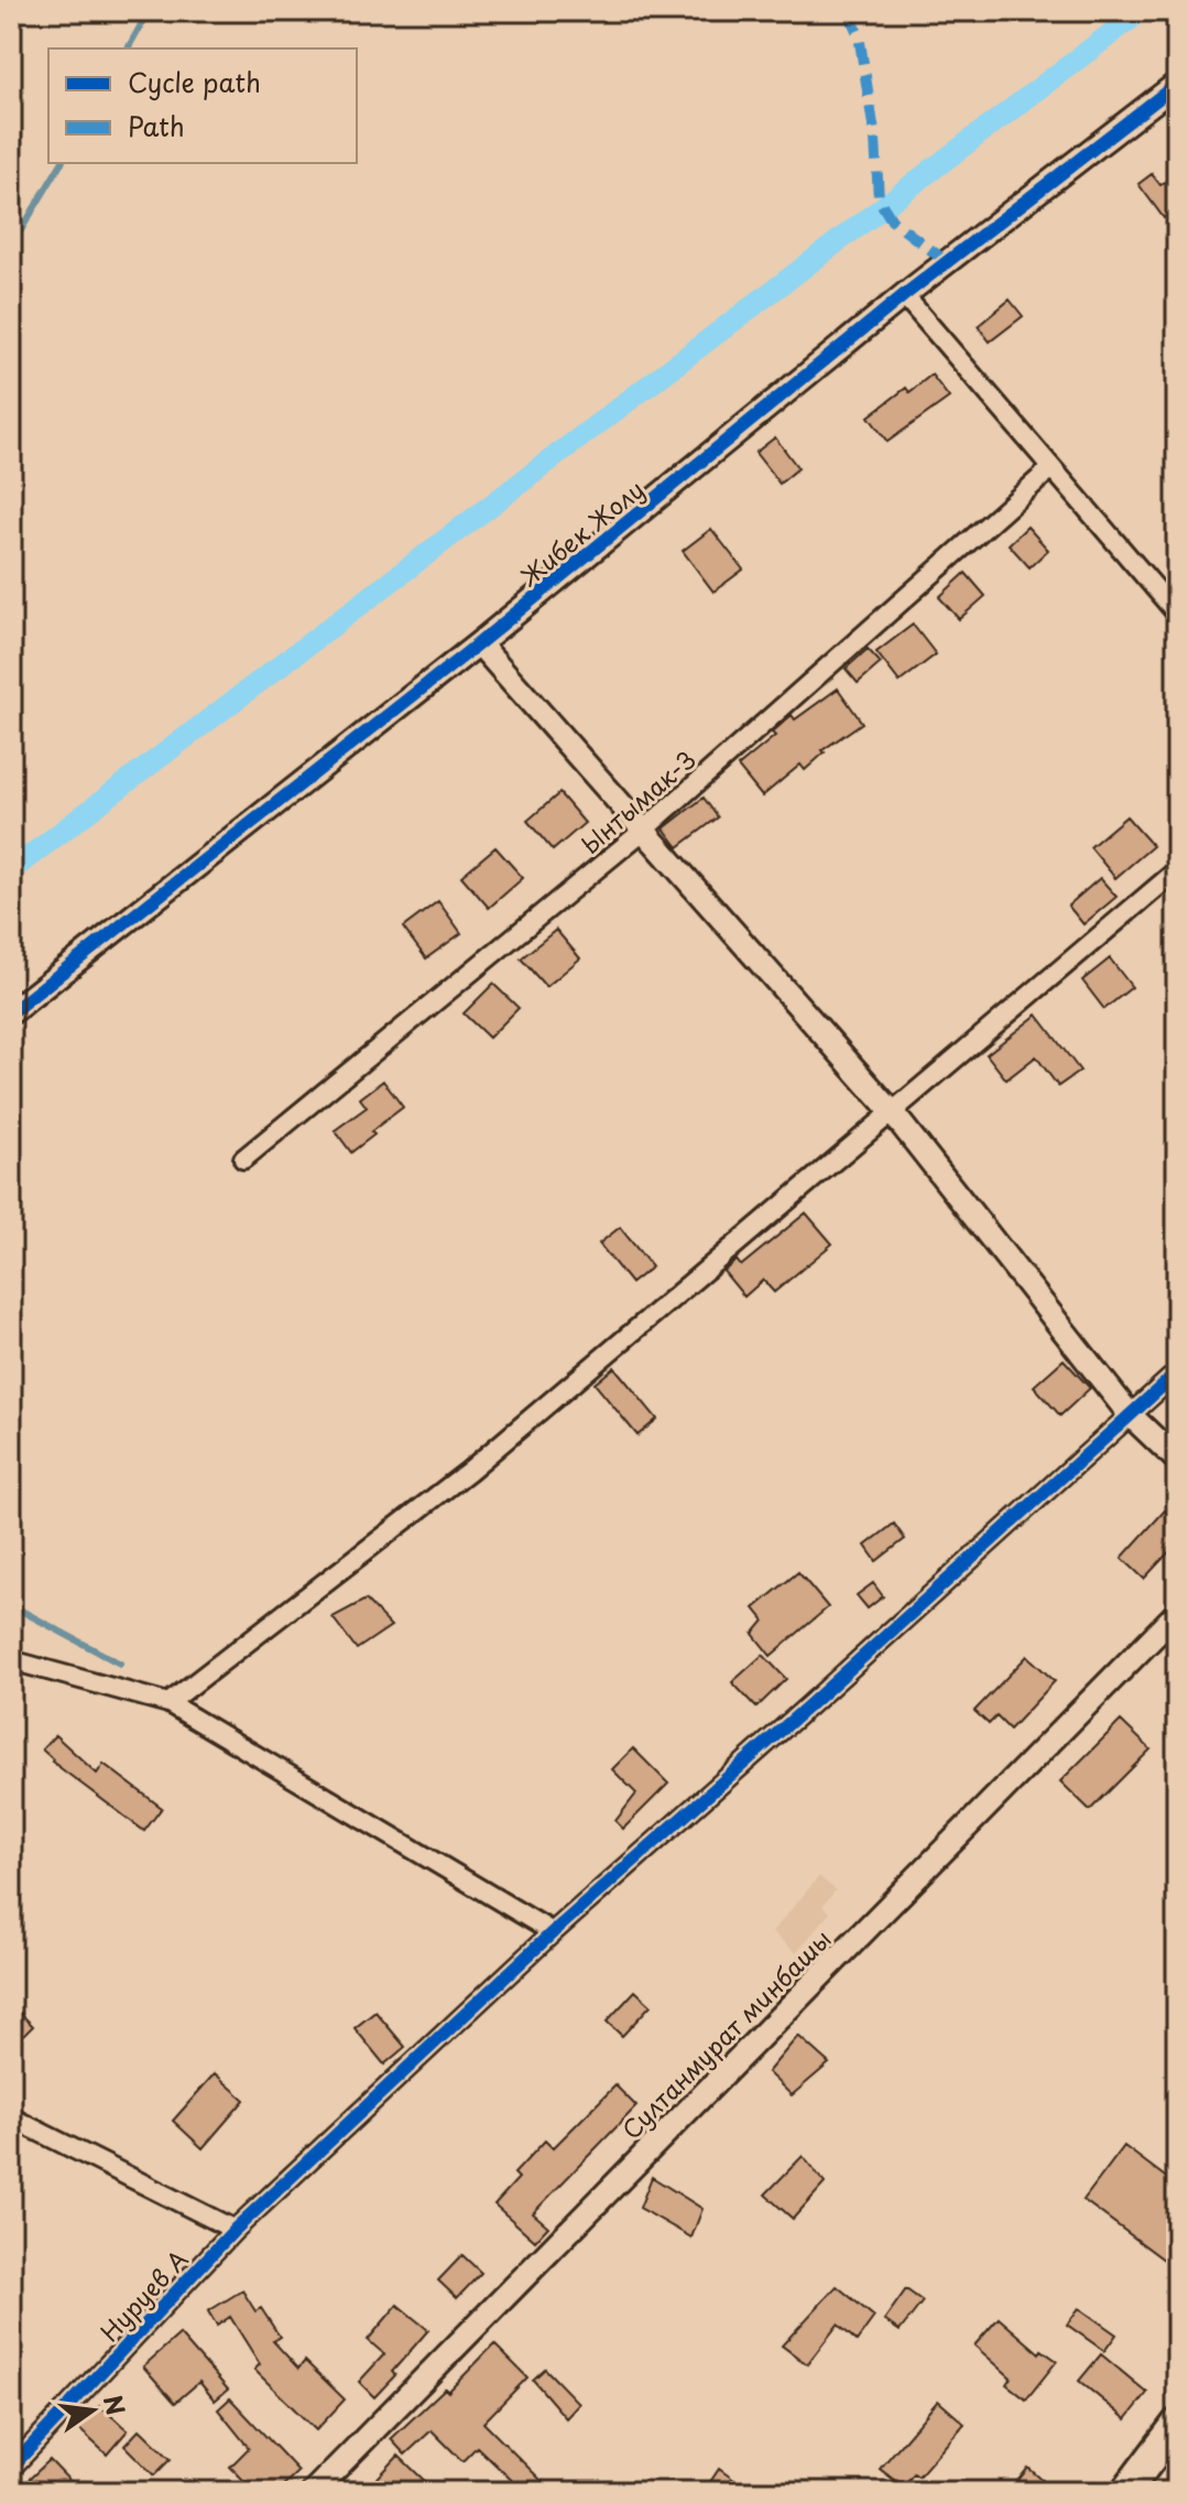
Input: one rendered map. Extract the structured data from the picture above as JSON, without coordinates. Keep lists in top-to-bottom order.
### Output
{
  "streets": {
    "street": [
      "Жибек Жолу",
      "Ынтымак-3",
      "Султанмурат минбашы",
      "Нуруев А"
    ]
  },
  "legend": ["Cycle path", "Path"],
  "north": "right"
}
